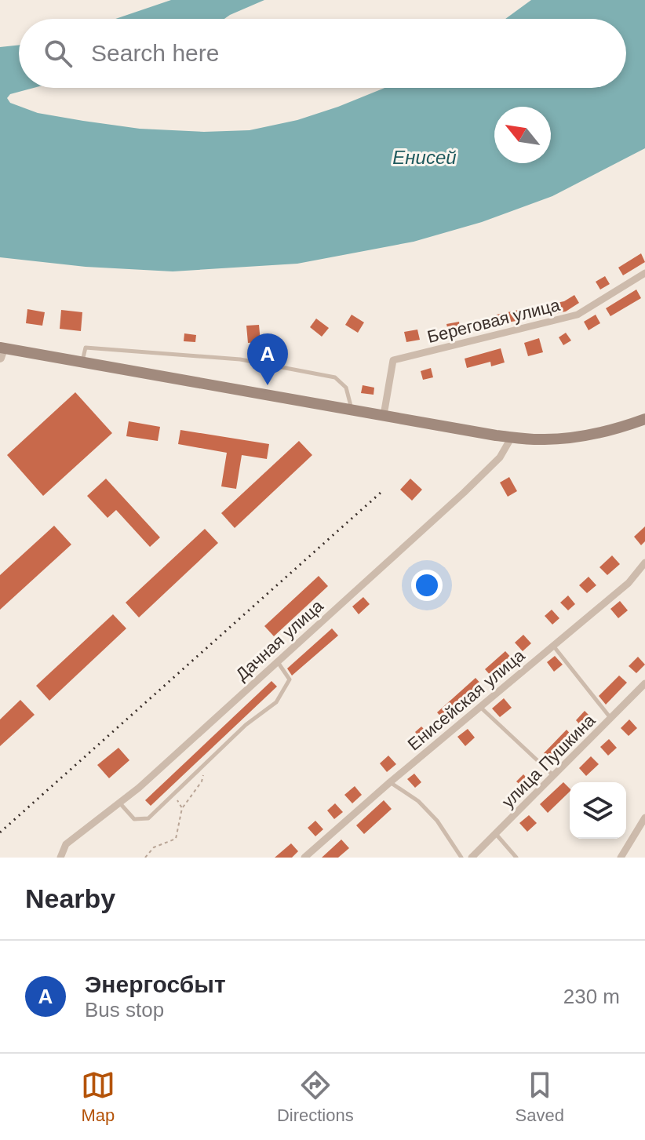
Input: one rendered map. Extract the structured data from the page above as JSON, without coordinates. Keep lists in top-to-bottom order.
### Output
{
  "streets": {
    "street": [
      "Береговая улица",
      "Дачная улица",
      "Енисейская улица",
      "улица Пушкина"
    ]
  },
  "water": ["Енисей"],
  "north": "top left",
  "page": {
    "search": "Search here",
    "pins": "A",
    "heading": "Nearby",
    "list": [
      {
        "mark": "A",
        "name": "Энергосбыт",
        "note": "Bus stop",
        "value": "230 m"
      }
    ],
    "nav": ["Map", "Directions", "Saved"]
  }
}
